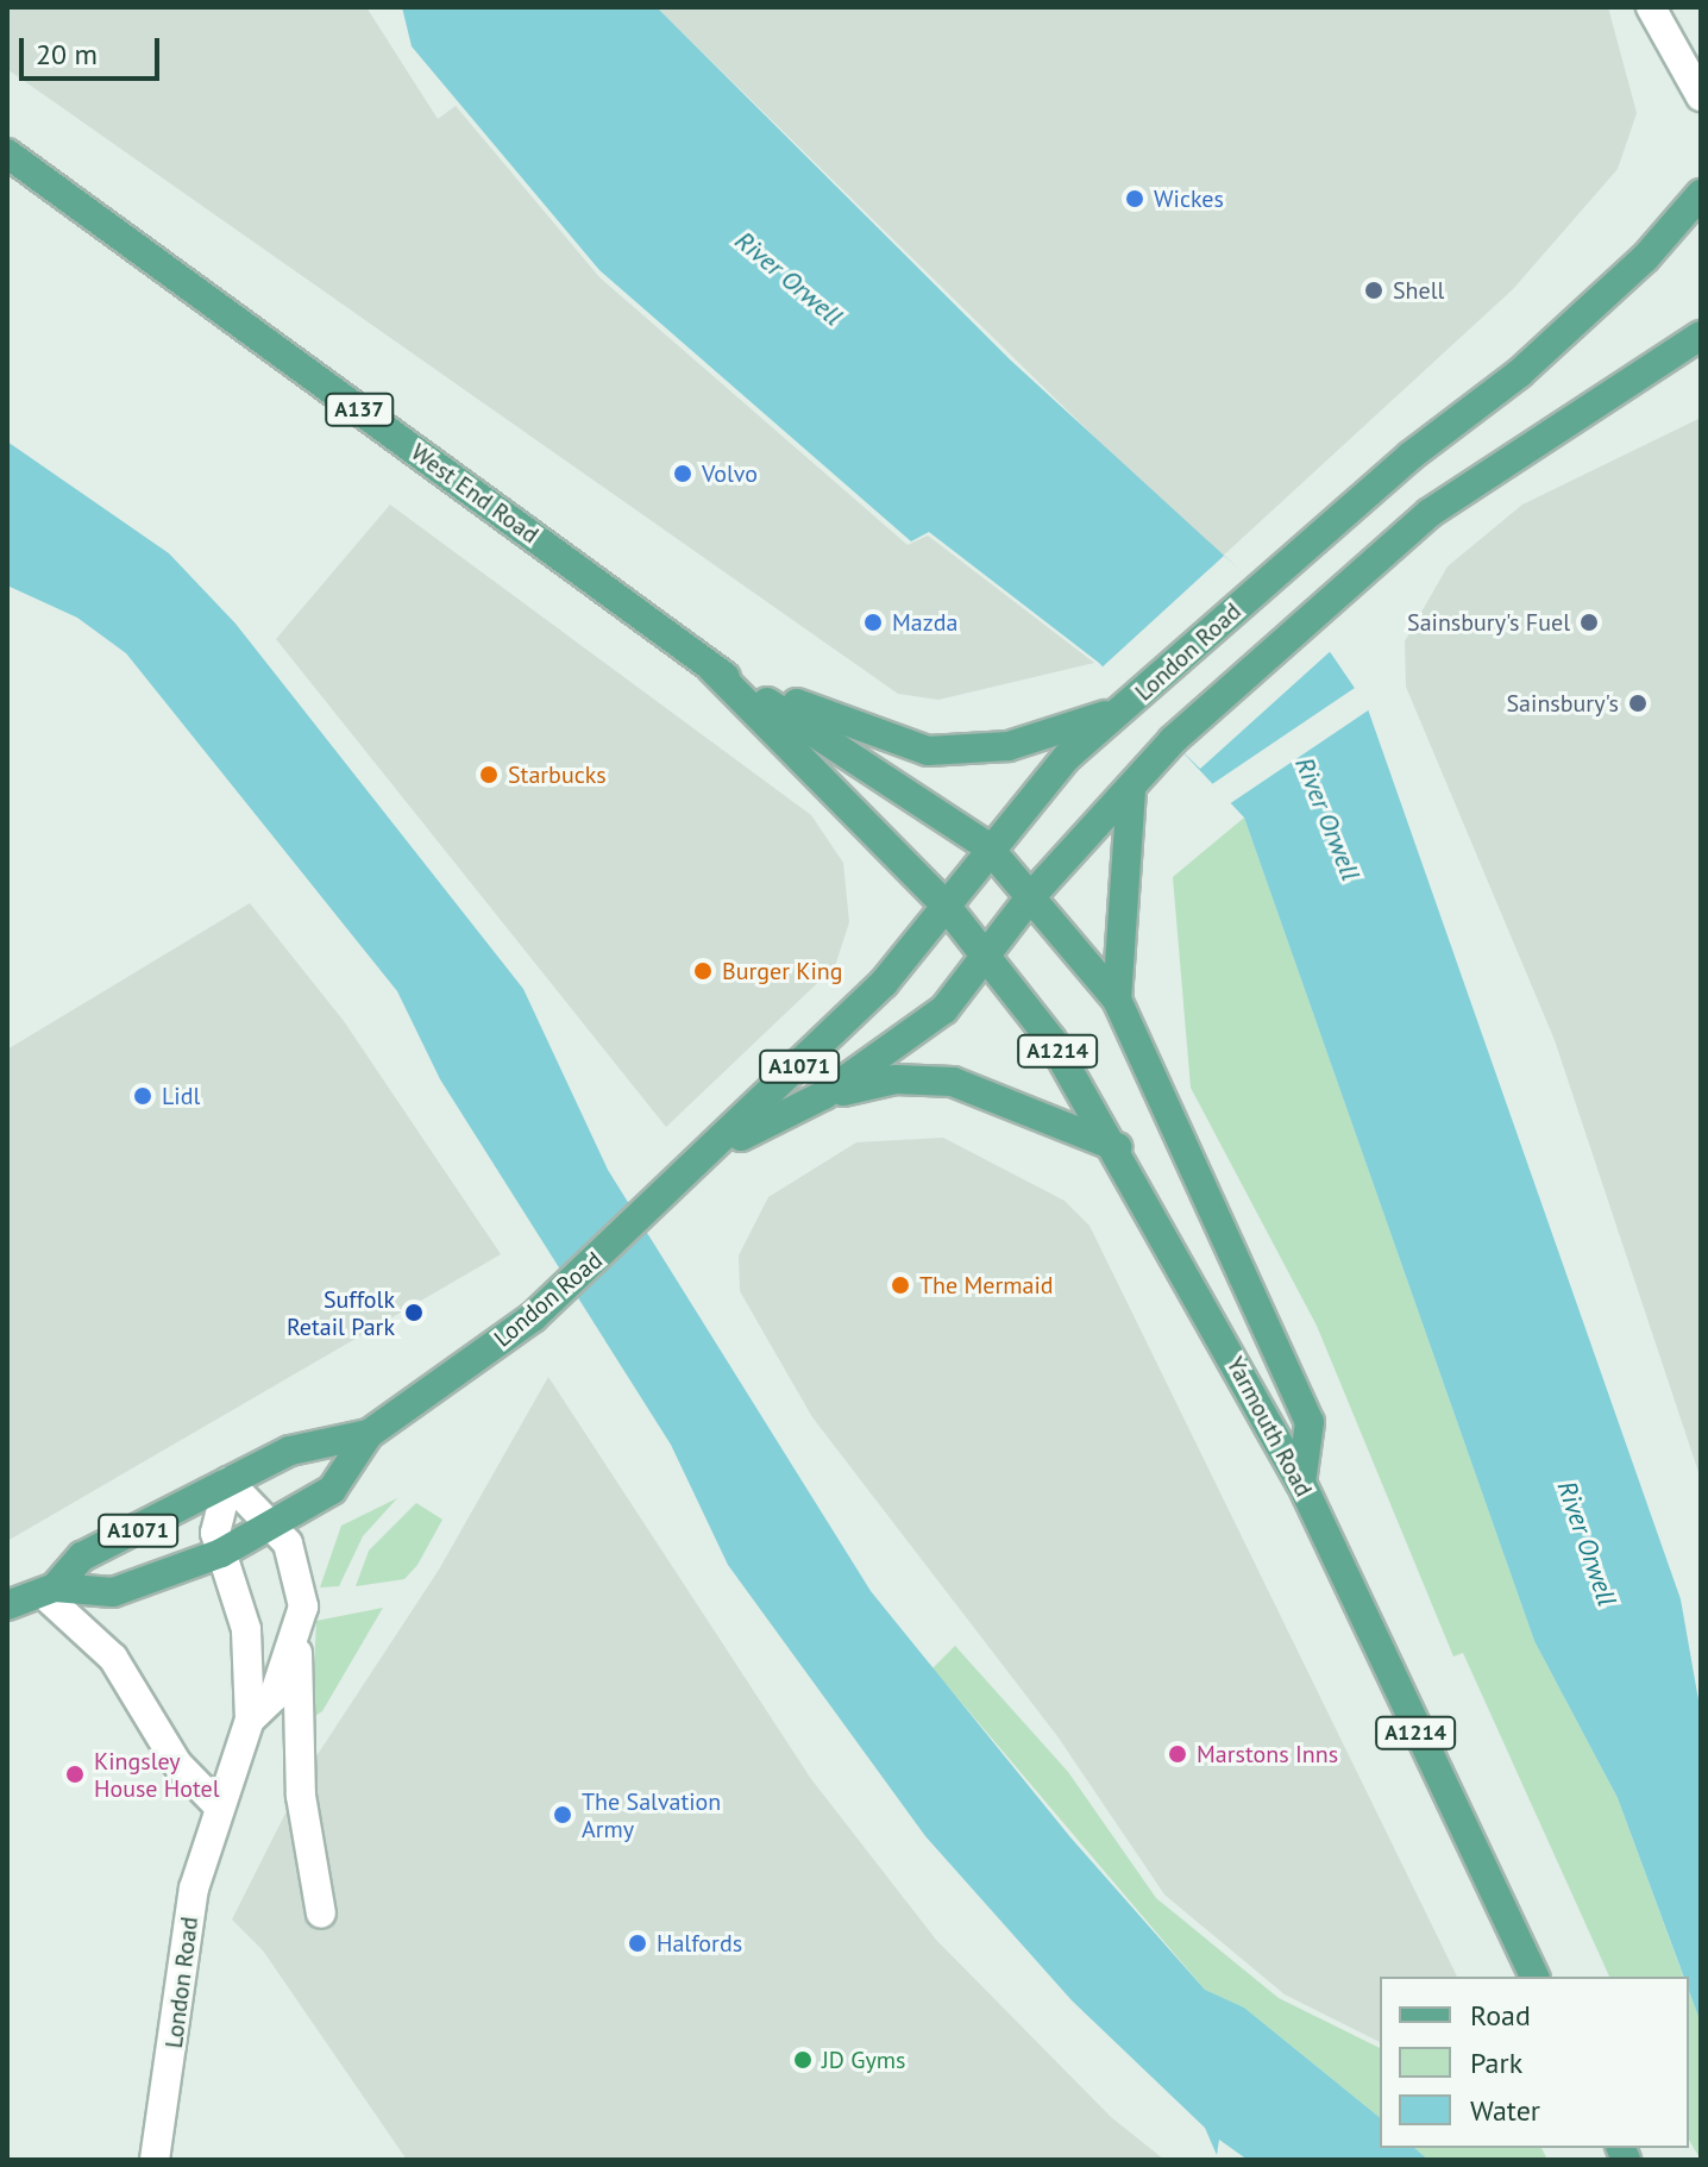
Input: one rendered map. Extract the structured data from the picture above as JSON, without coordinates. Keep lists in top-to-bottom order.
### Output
{
  "streets": {
    "main road": [
      "A137",
      "West End Road",
      "London Road",
      "A1214",
      "A1071",
      "Yarmouth Road"
    ]
  },
  "crossings": [
    ["West End Road", "London Road"],
    ["West End Road", "A1214"],
    ["West End Road", "Yarmouth Road"],
    ["London Road", "A1071"],
    ["London Road", "Yarmouth Road"],
    ["A1214", "Yarmouth Road"]
  ],
  "water": ["River Orwell"],
  "places": [
    "Wickes",
    "Shell",
    "Volvo",
    "Mazda",
    "Sainsbury's Fuel",
    "Sainsbury's",
    "Starbucks",
    "Burger King",
    "Lidl",
    "The Mermaid",
    "Suffolk Retail Park",
    "Marstons Inns",
    "Kingsley House Hotel",
    "The Salvation Army",
    "Halfords",
    "JD Gyms"
  ],
  "legend": ["Road", "Park", "Water"],
  "scale_bar": "20 m"
}
